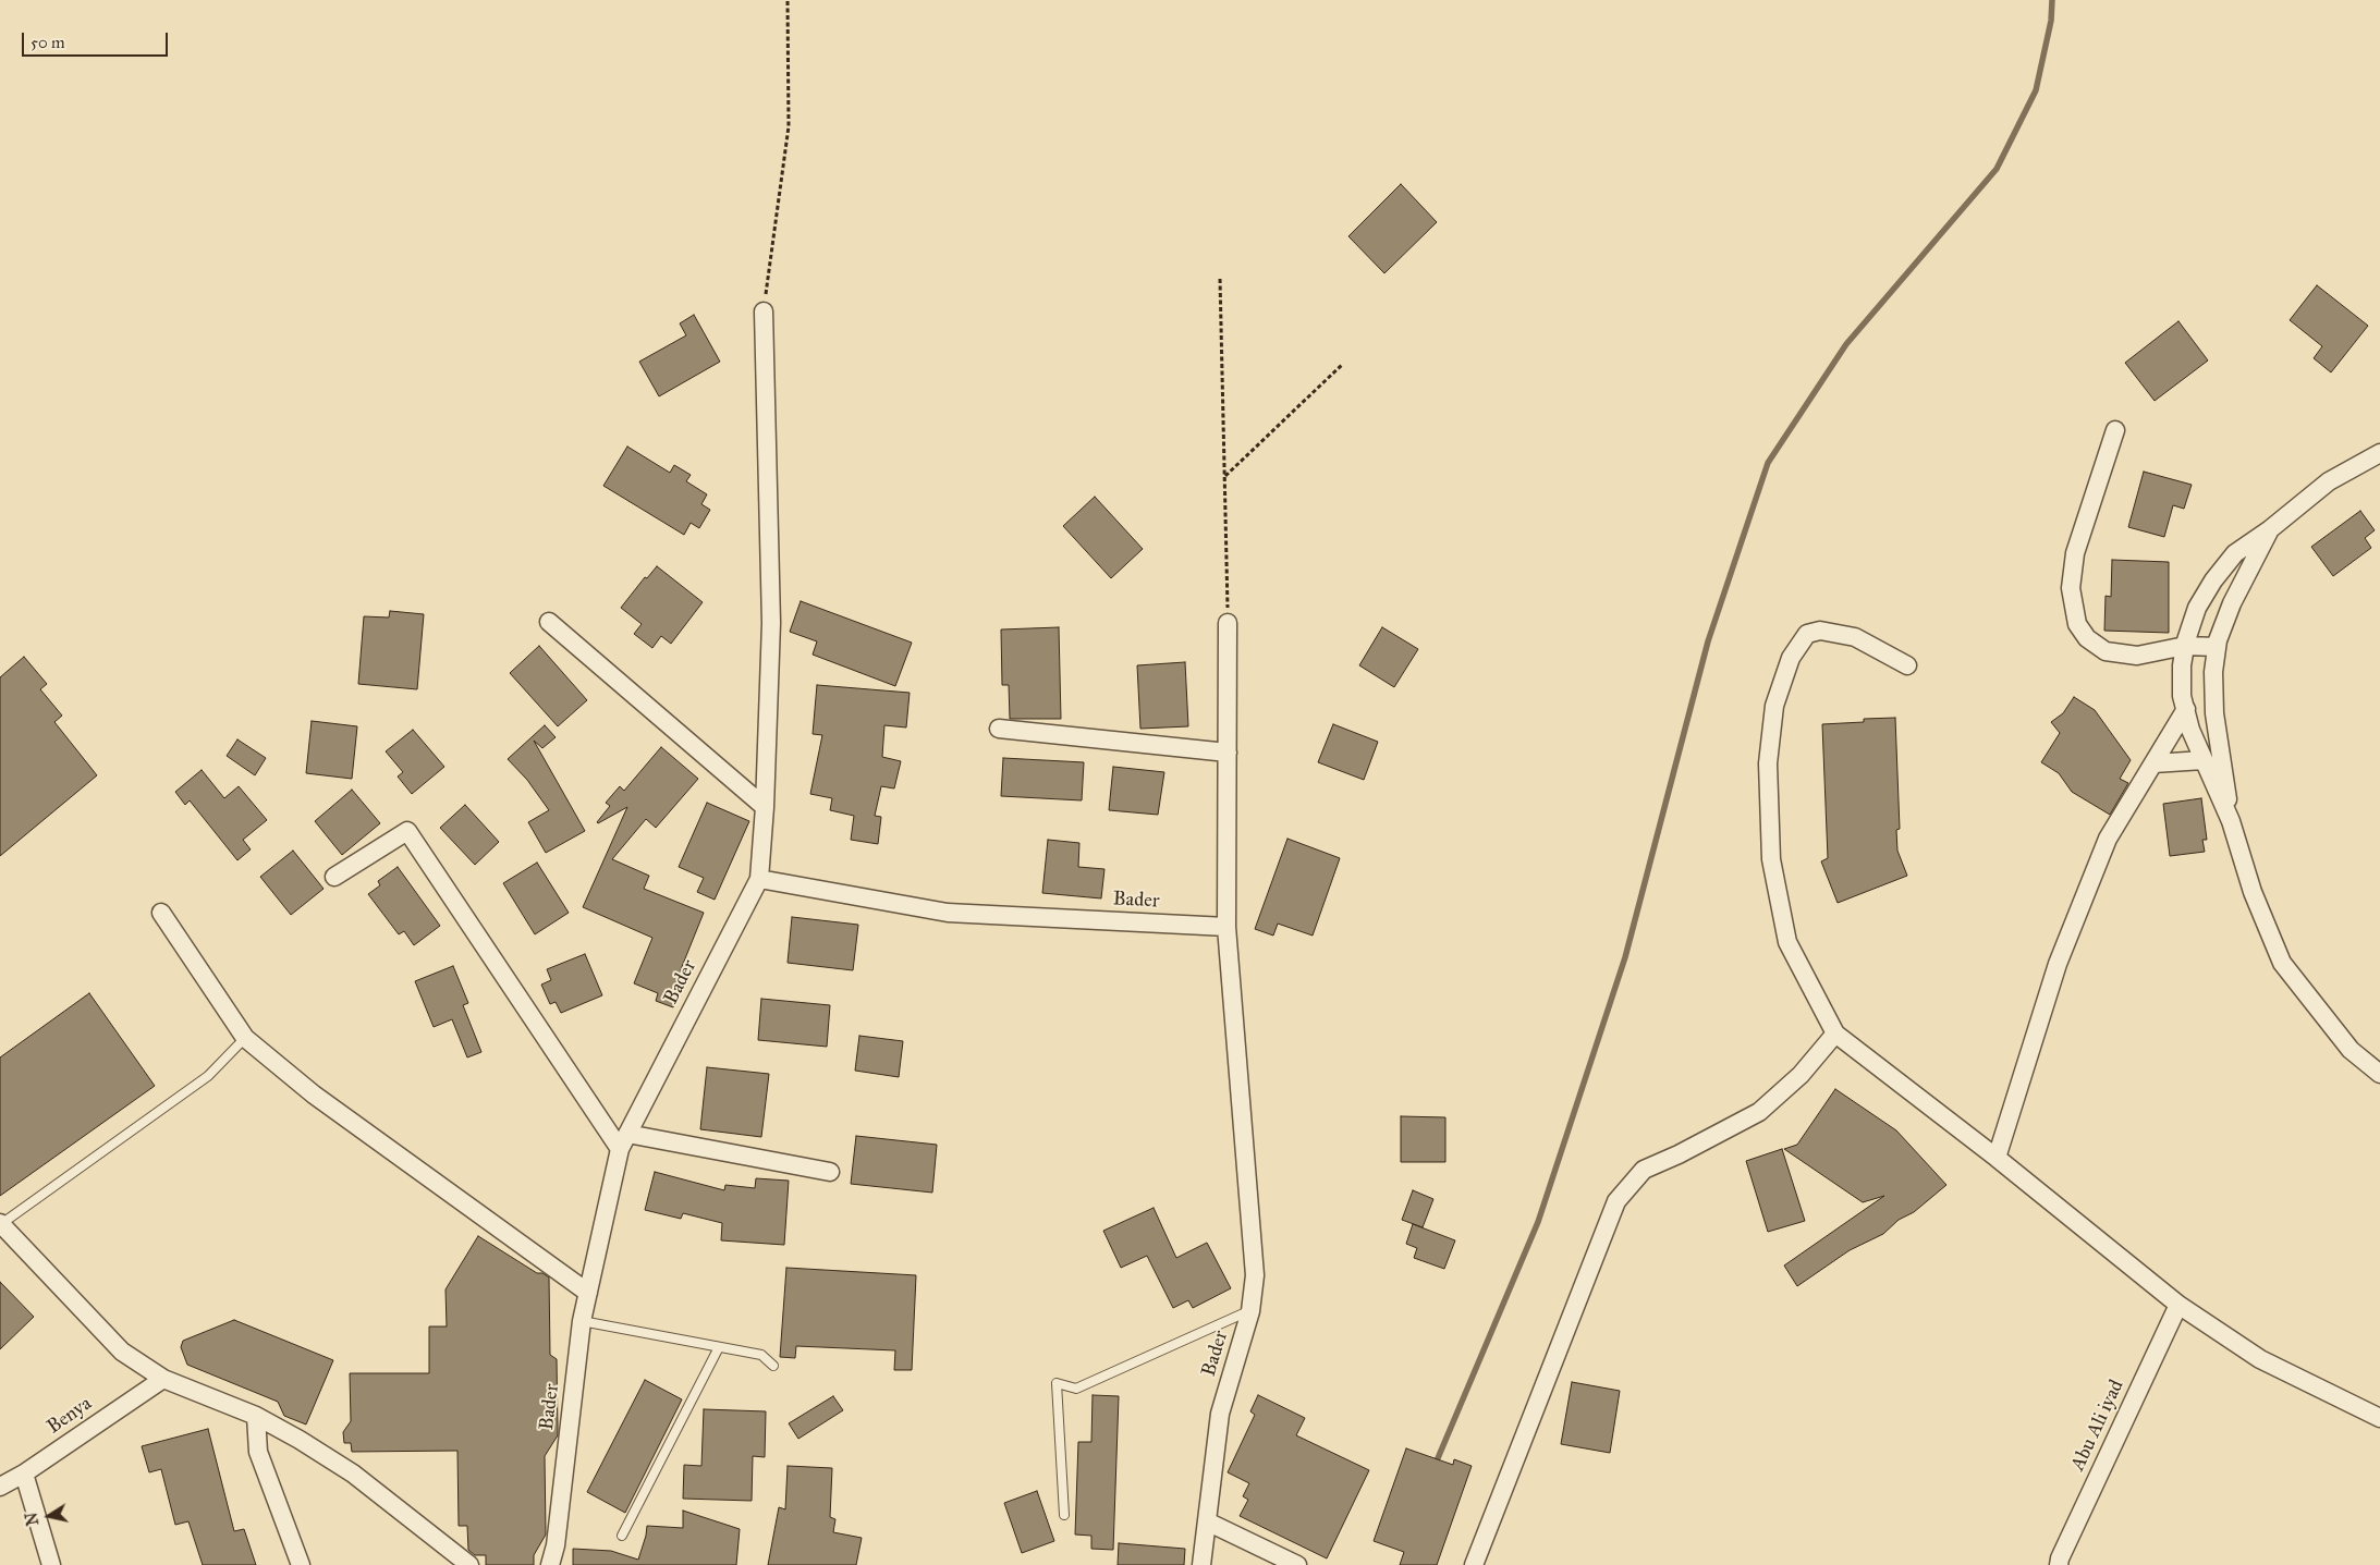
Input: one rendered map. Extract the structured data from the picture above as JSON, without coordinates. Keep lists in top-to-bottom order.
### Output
{
  "streets": {
    "street": ["Bader", "Benya", "Abu Ali iyad"]
  },
  "scale_bar": "50 m",
  "north": "left"
}
